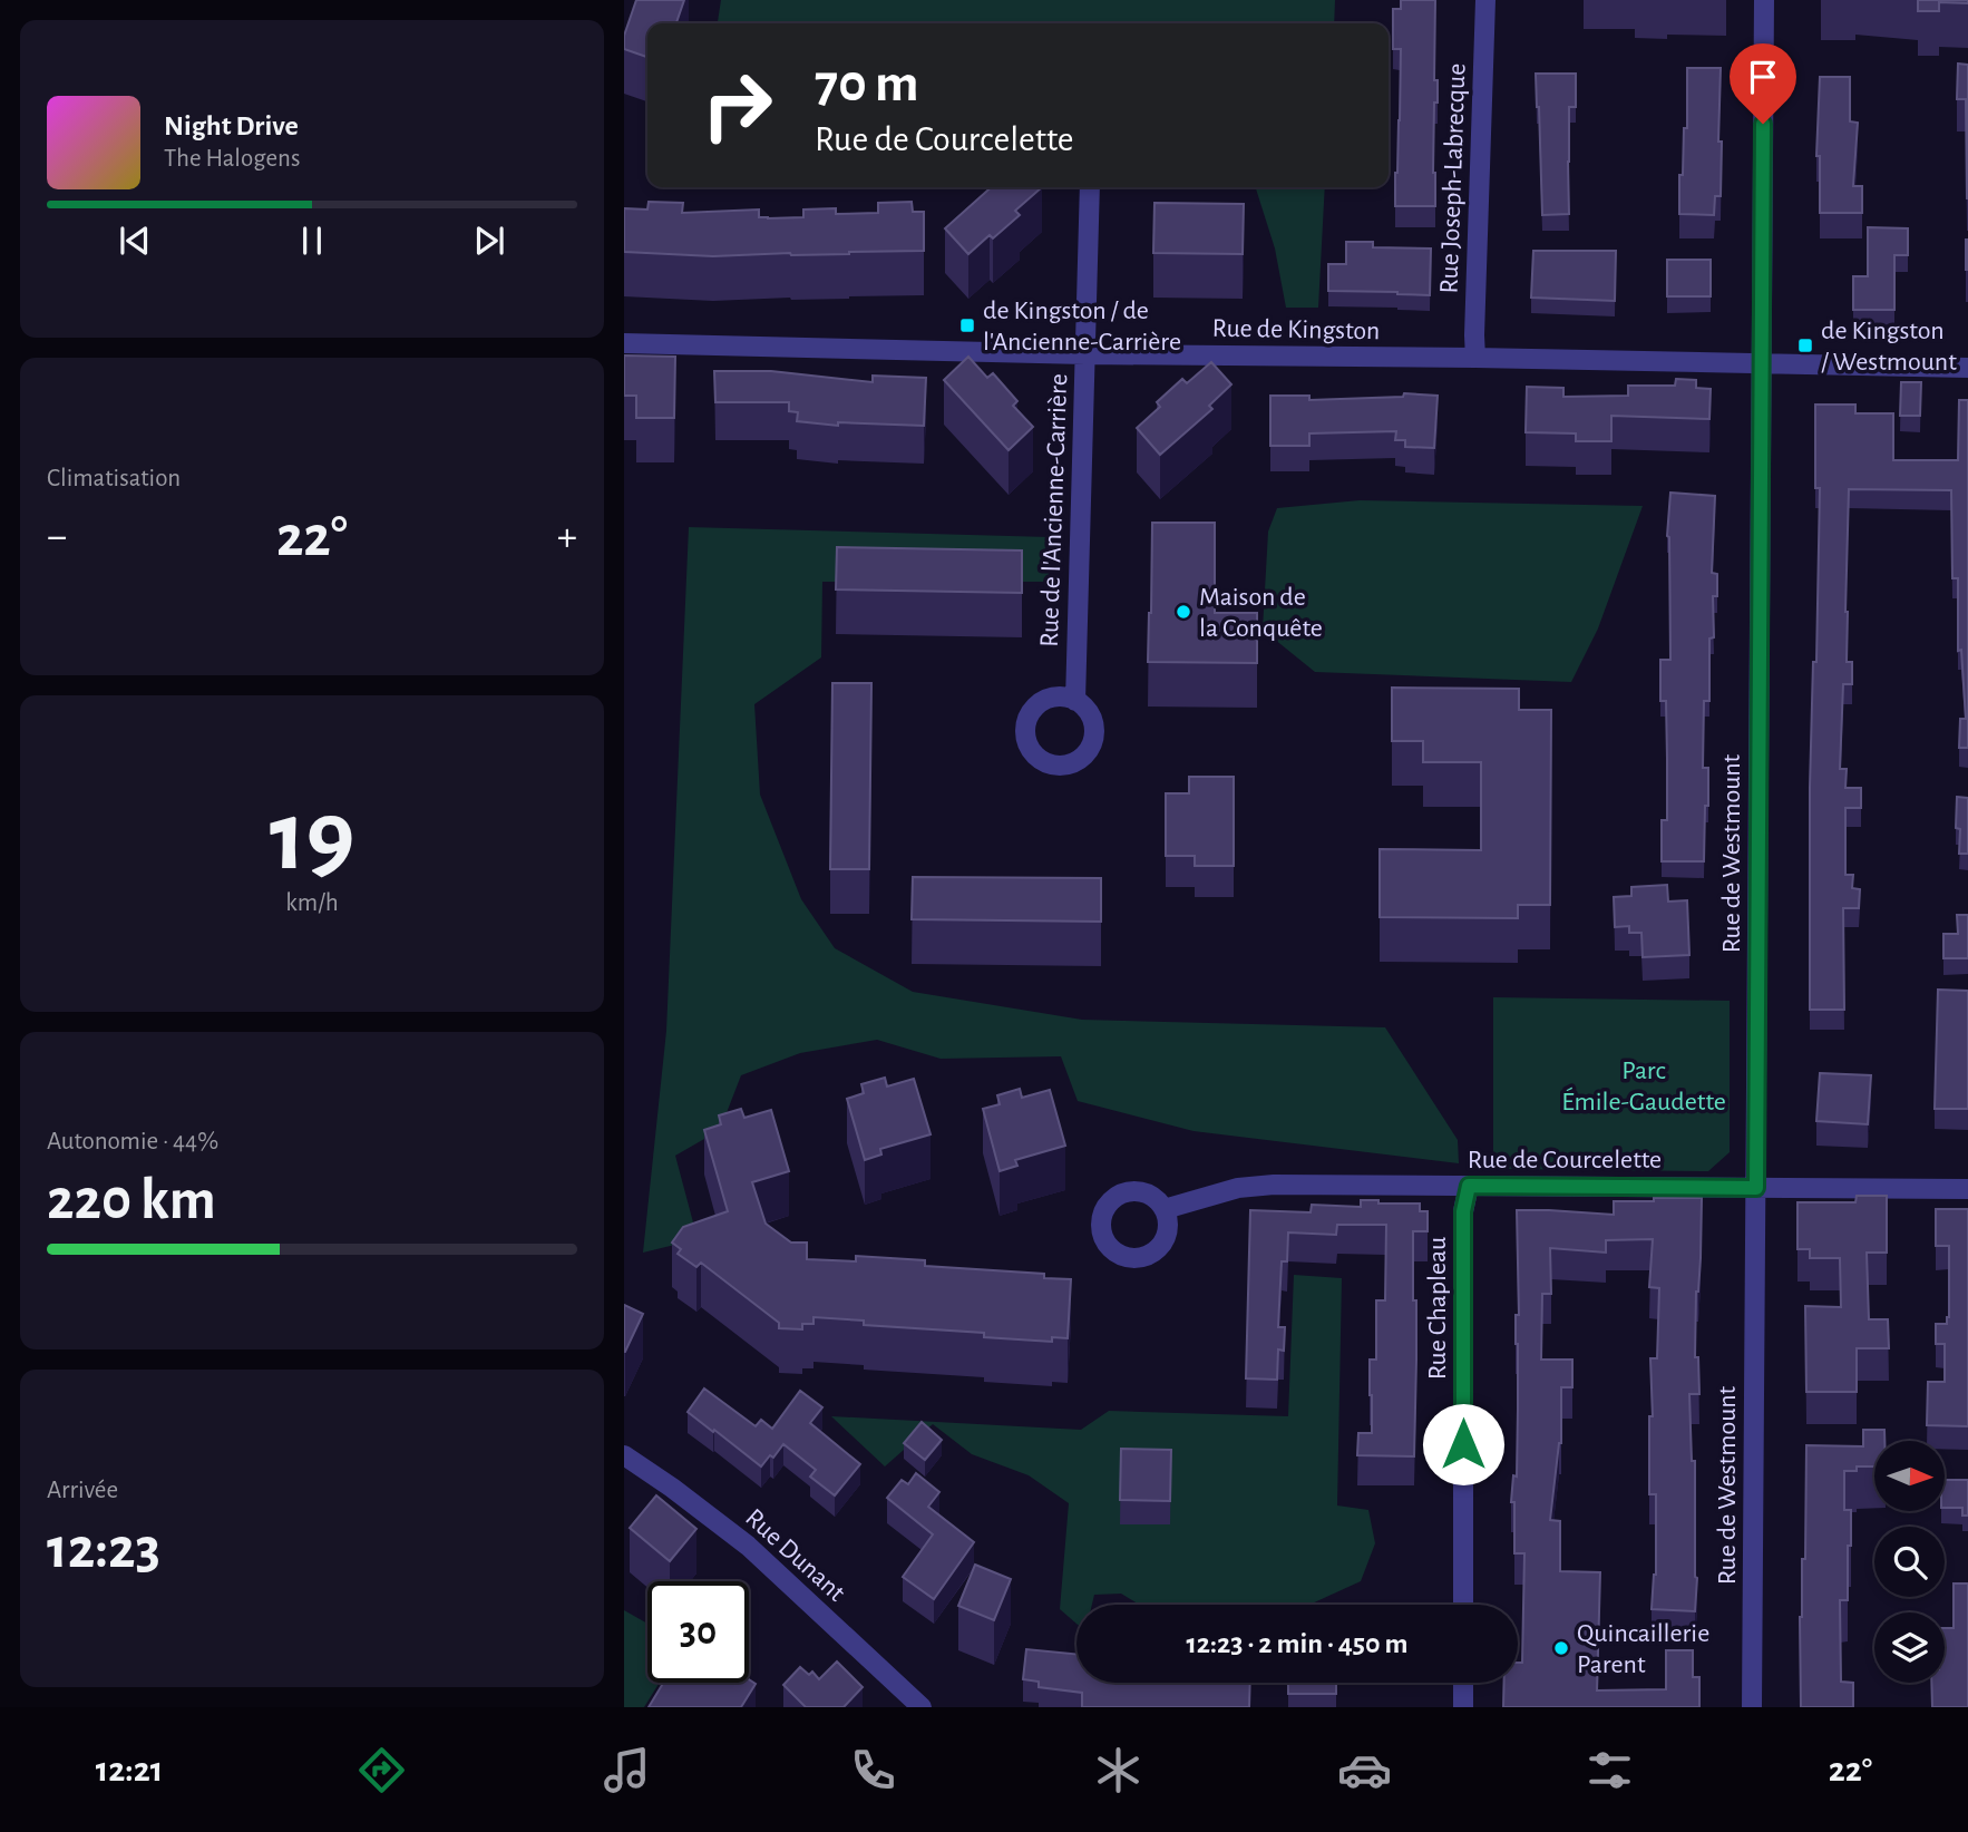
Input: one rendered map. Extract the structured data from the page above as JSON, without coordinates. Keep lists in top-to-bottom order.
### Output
{
  "streets": {
    "street": [
      "Rue Joseph-Labrecque",
      "Rue de Kingston",
      "Rue de l'Ancienne-Carrière",
      "Rue de Westmount",
      "Rue de Courcelette",
      "Rue Chapleau",
      "Rue Dunant"
    ]
  },
  "crossings": [
    ["Rue Joseph-Labrecque", "Rue de Kingston"],
    ["Rue de Kingston", "Rue de l'Ancienne-Carrière"],
    ["Rue de Kingston", "Rue de Westmount"],
    ["Rue de Westmount", "Rue de Courcelette"],
    ["Rue de Courcelette", "Rue Chapleau"]
  ],
  "parks": ["Parc Émile-Gaudette"],
  "places": {
    "transit": ["de Kingston / de l'Ancienne-Carrière", "de Kingston / Westmount"],
    "other": ["Maison de la Conquête", "Quincaillerie Parent"]
  },
  "north": "right",
  "page": {
    "turn": ["70 m", "Rue de Courcelette"],
    "song": ["Night Drive", "The Halogens"],
    "tile": [
      "Climatisation",
      ["19", "km/h"],
      ["Autonomie · 44%", "220 km"],
      ["Arrivée", "12:23"]
    ],
    "heat": ["−", "22°", "+"],
    "limit": "30",
    "trip": "12:23 · 2 min · 450 m",
    "tabs": ["12:21", "22°"]
  }
}
